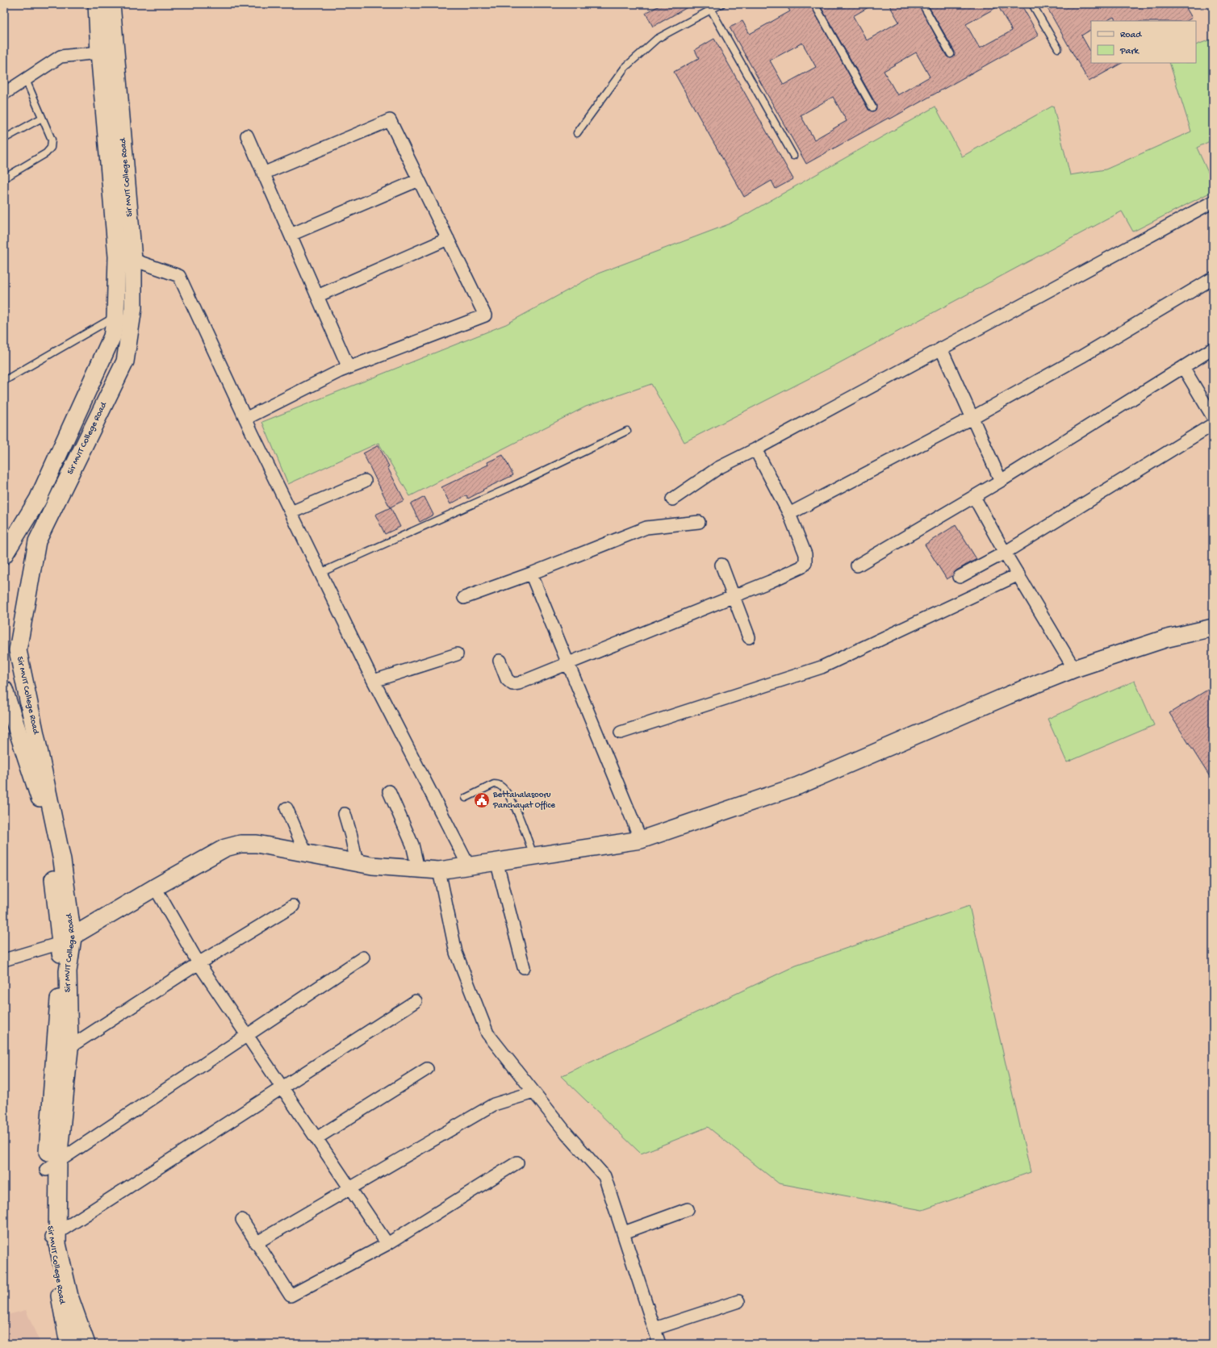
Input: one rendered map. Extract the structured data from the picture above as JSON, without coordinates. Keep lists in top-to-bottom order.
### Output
{
  "streets": {
    "main road": ["Sir MVIT College Road"]
  },
  "places": {
    "public building": ["Bettahalasooru Panchayat Office"]
  },
  "legend": ["Road", "Park"]
}
